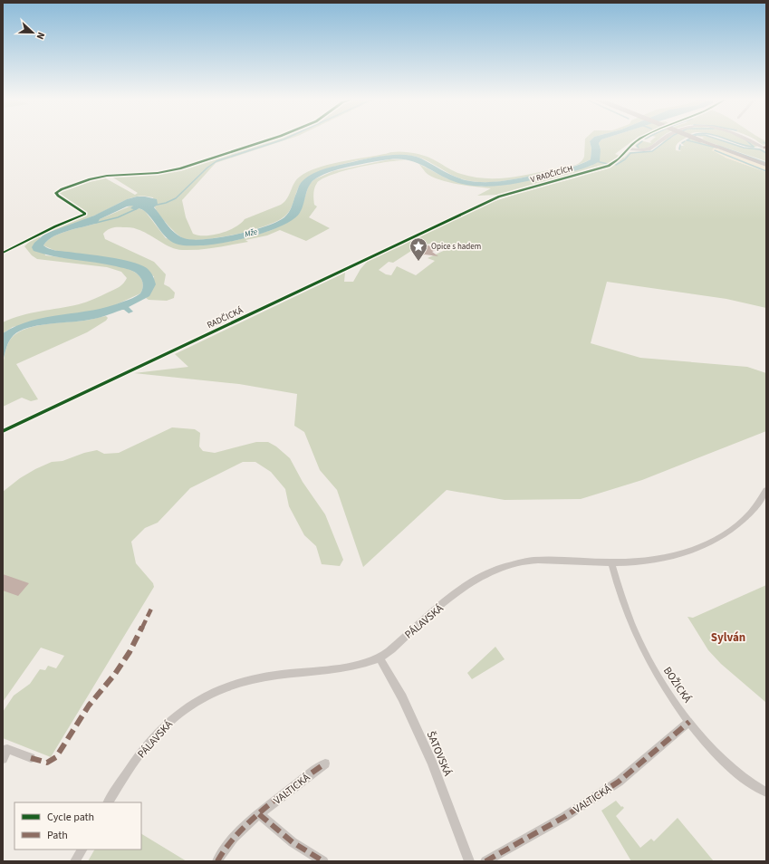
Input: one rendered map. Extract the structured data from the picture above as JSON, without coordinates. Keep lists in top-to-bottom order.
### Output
{
  "streets": {
    "street": [
      "V RADČICÍCH",
      "RADČICKÁ",
      "PÁLAVSKÁ",
      "BOŽICKÁ",
      "ŠATOVSKÁ",
      "VALTICKÁ"
    ]
  },
  "crossings": [
    ["V RADČICÍCH", "RADČICKÁ"],
    ["PÁLAVSKÁ", "BOŽICKÁ"],
    ["PÁLAVSKÁ", "ŠATOVSKÁ"],
    ["BOŽICKÁ", "VALTICKÁ"]
  ],
  "districts": ["Sylván"],
  "water": ["Mže"],
  "places": {
    "place": ["Opice s hadem"]
  },
  "legend": ["Cycle path", "Path"],
  "north": "right"
}
